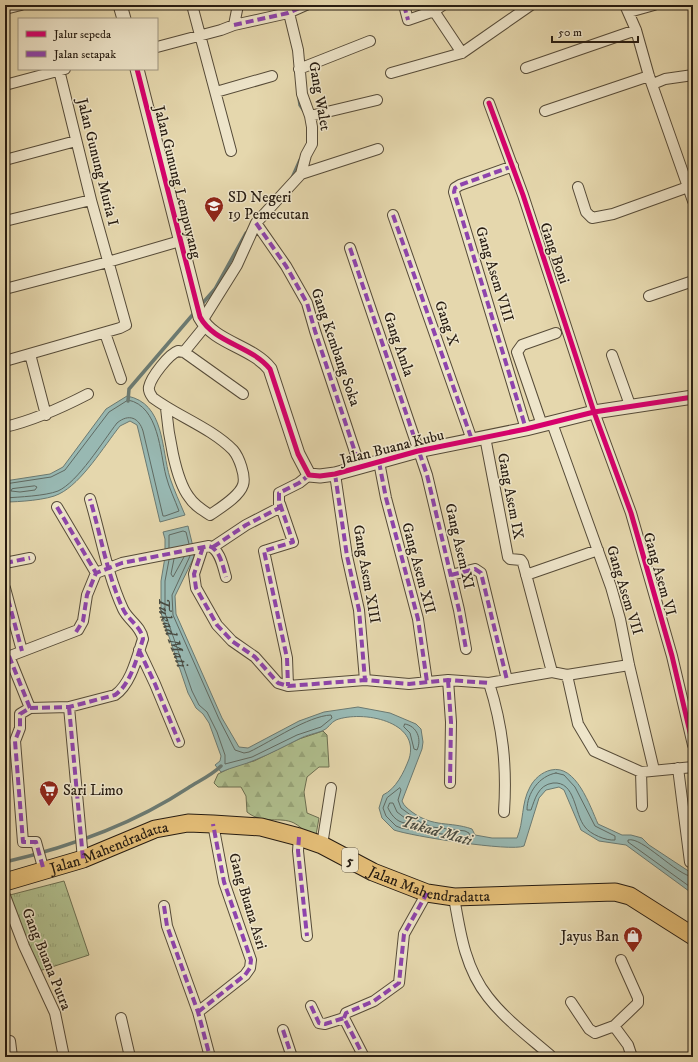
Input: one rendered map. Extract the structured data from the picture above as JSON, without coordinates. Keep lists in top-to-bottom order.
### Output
{
  "streets": {
    "highway": ["Jalan Mahendradatta", "5"],
    "street": [
      "Gang Walet",
      "Jalan Gunung Muria I",
      "Jalan Gunung Lempuyang",
      "Gang Boni",
      "Gang Asem VIII",
      "Gang X",
      "Gang Amla",
      "Gang Kembang Soka",
      "Jalan Buana Kubu",
      "Gang Asem IX",
      "Gang Asem XI",
      "Gang Asem XII",
      "Gang Asem XIII",
      "Gang Asem VI",
      "Gang Asem VII",
      "Gang Buana Asri",
      "Gang Buana Putra"
    ]
  },
  "crossings": [
    ["Gang Walet", "Jalan Gunung Lempuyang"],
    ["Gang Walet", "Gang Kembang Soka"],
    ["Gang Boni", "Gang Asem VIII"],
    ["Gang Boni", "Jalan Buana Kubu"],
    ["Gang Boni", "Gang Asem VI"],
    ["Gang Asem VIII", "Jalan Buana Kubu"],
    ["Gang X", "Jalan Buana Kubu"],
    ["Gang Amla", "Jalan Buana Kubu"],
    ["Gang Amla", "Gang Asem XI"],
    ["Gang Kembang Soka", "Jalan Buana Kubu"],
    ["Jalan Buana Kubu", "Gang Asem IX"],
    ["Jalan Buana Kubu", "Gang Asem XI"],
    ["Jalan Buana Kubu", "Gang Asem XII"],
    ["Jalan Buana Kubu", "Gang Asem XIII"],
    ["Jalan Buana Kubu", "Gang Asem VI"],
    ["Jalan Buana Kubu", "Gang Asem VII"],
    ["Jalan Mahendradatta", "Gang Buana Asri"]
  ],
  "water": ["Tukad Mati"],
  "places": {
    "school or university": ["SD Negeri 19 Pemecutan"],
    "supermarket": ["Sari Limo"],
    "shop": ["Jayus Ban"]
  },
  "legend": ["Jalur sepeda", "Jalan setapak"],
  "scale_bar": "50 m"
}
